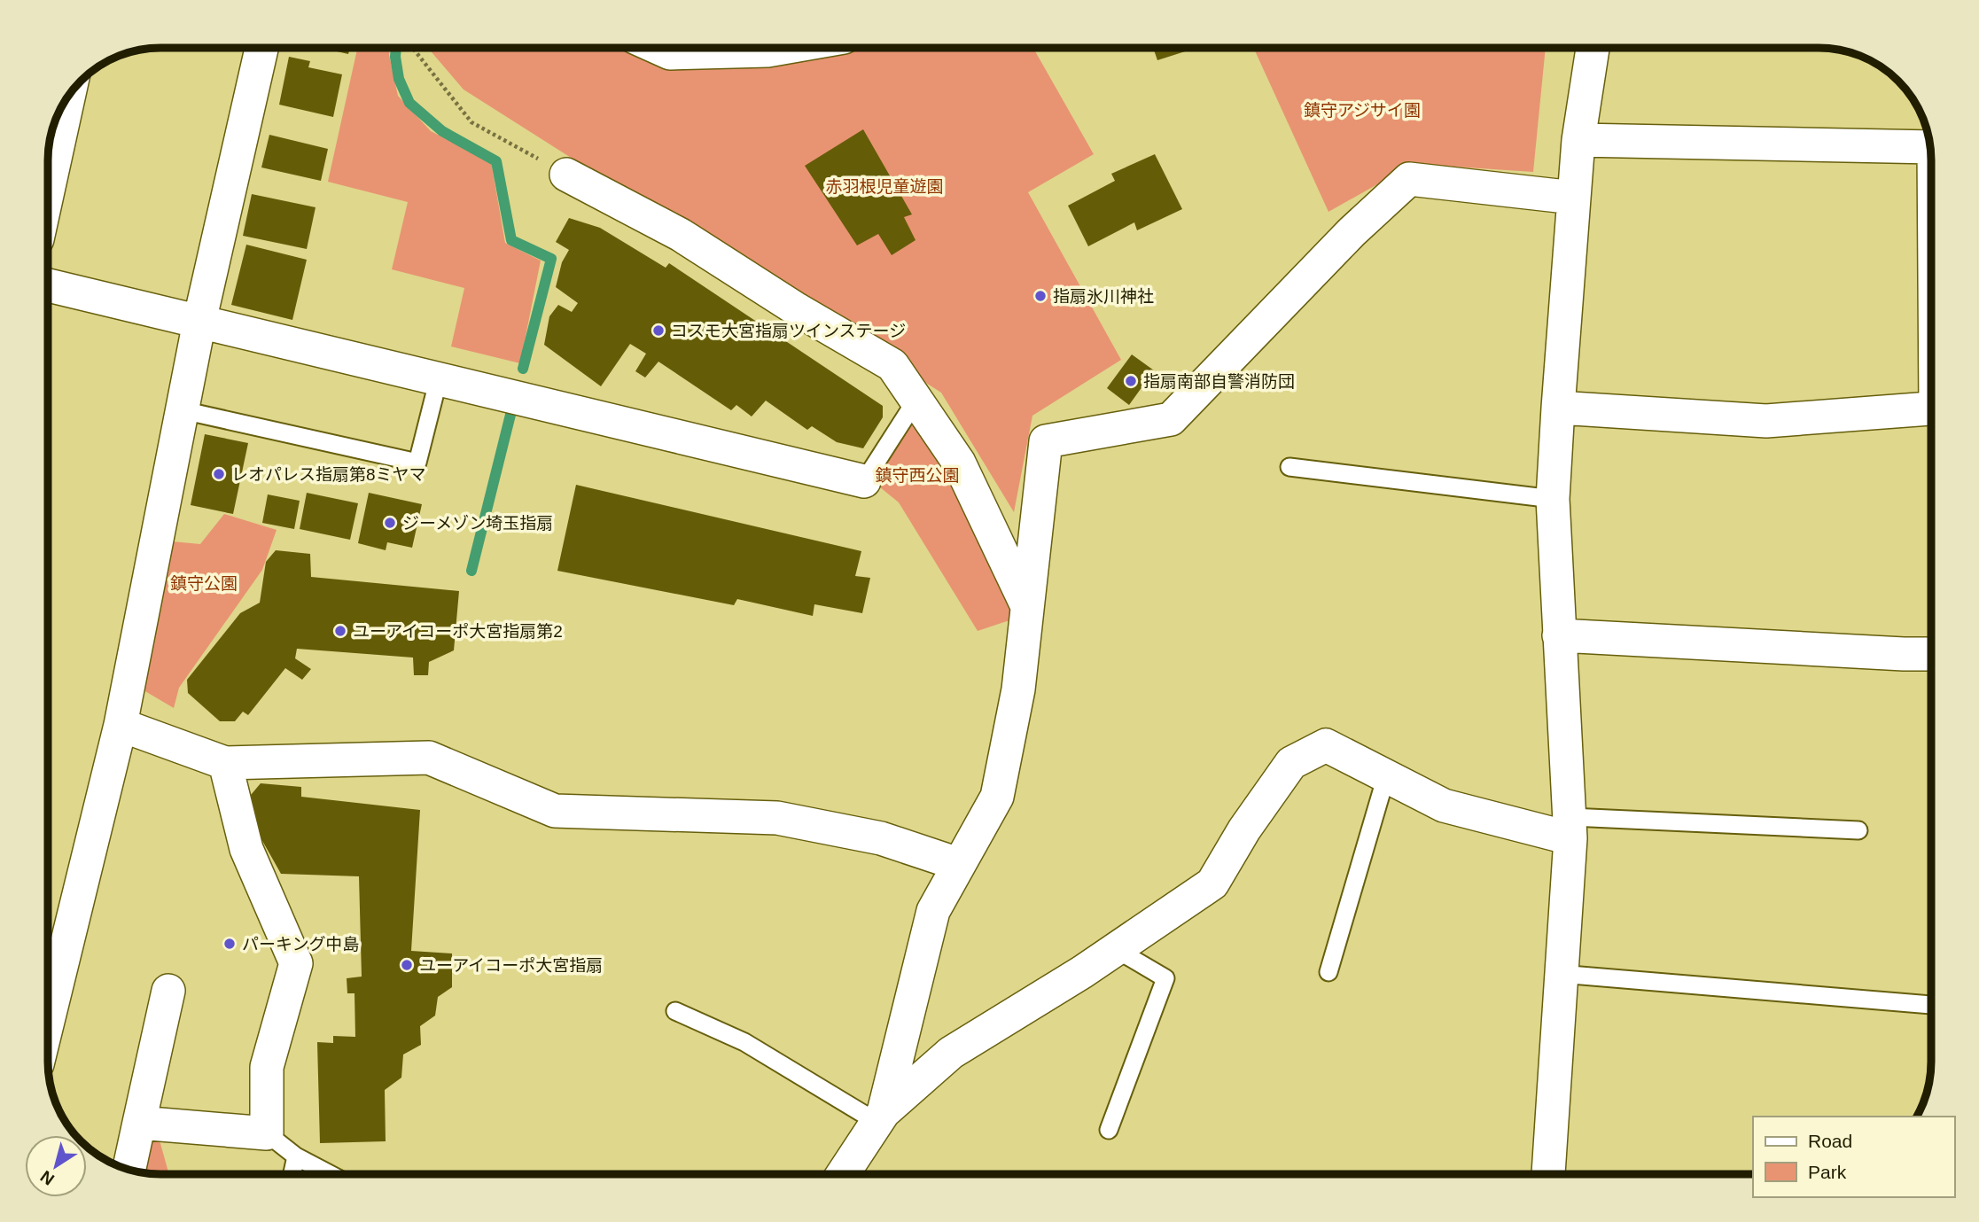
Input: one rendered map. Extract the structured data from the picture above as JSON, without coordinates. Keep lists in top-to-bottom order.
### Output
{
  "parks": [
    "鎮守アジサイ園",
    "赤羽根児童遊園",
    "鎮守西公園",
    "鎮守公園"
  ],
  "places": [
    "指扇氷川神社",
    "コスモ大宮指扇ツインステージ",
    "指扇南部自警消防団",
    "レオパレス指扇第8ミヤマ",
    "ジーメゾン埼玉指扇",
    "ユーアイコーポ大宮指扇第2",
    "パーキング中島",
    "ユーアイコーポ大宮指扇"
  ],
  "legend": ["Road", "Park"],
  "north": "bottom left"
}
